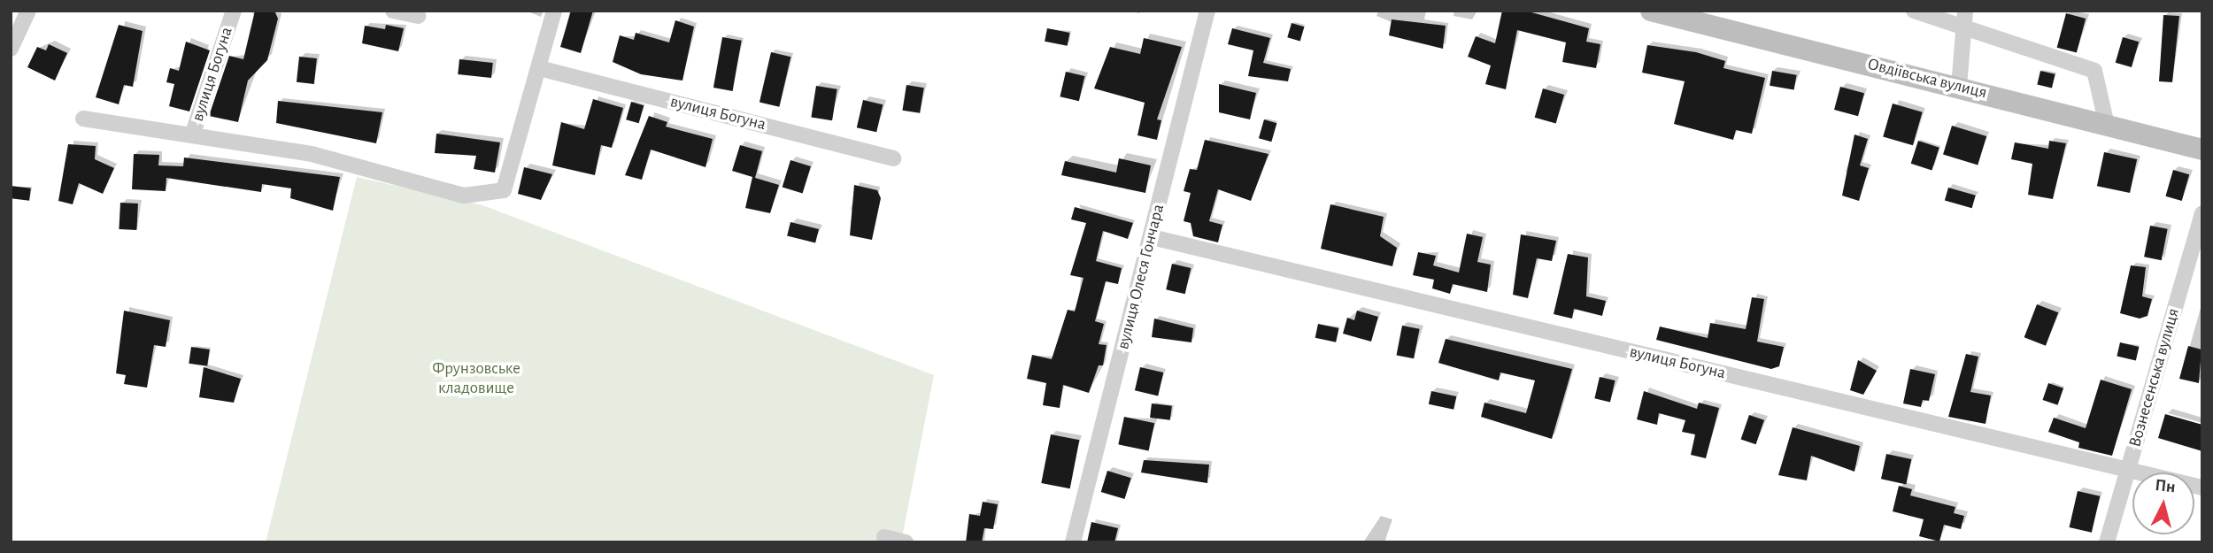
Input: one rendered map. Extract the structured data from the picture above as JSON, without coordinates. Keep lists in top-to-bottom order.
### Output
{
  "streets": {
    "main road": ["Овдіївська вулиця"],
    "street": ["вулиця Богуна", "вулиця Олеся Гончара", "Вознесенська вулиця"]
  },
  "crossings": [
    ["вулиця Богуна", "вулиця Олеся Гончара"],
    ["вулиця Богуна", "Вознесенська вулиця"]
  ],
  "parks": ["Фрунзовське кладовище"],
  "north": "top"
}
